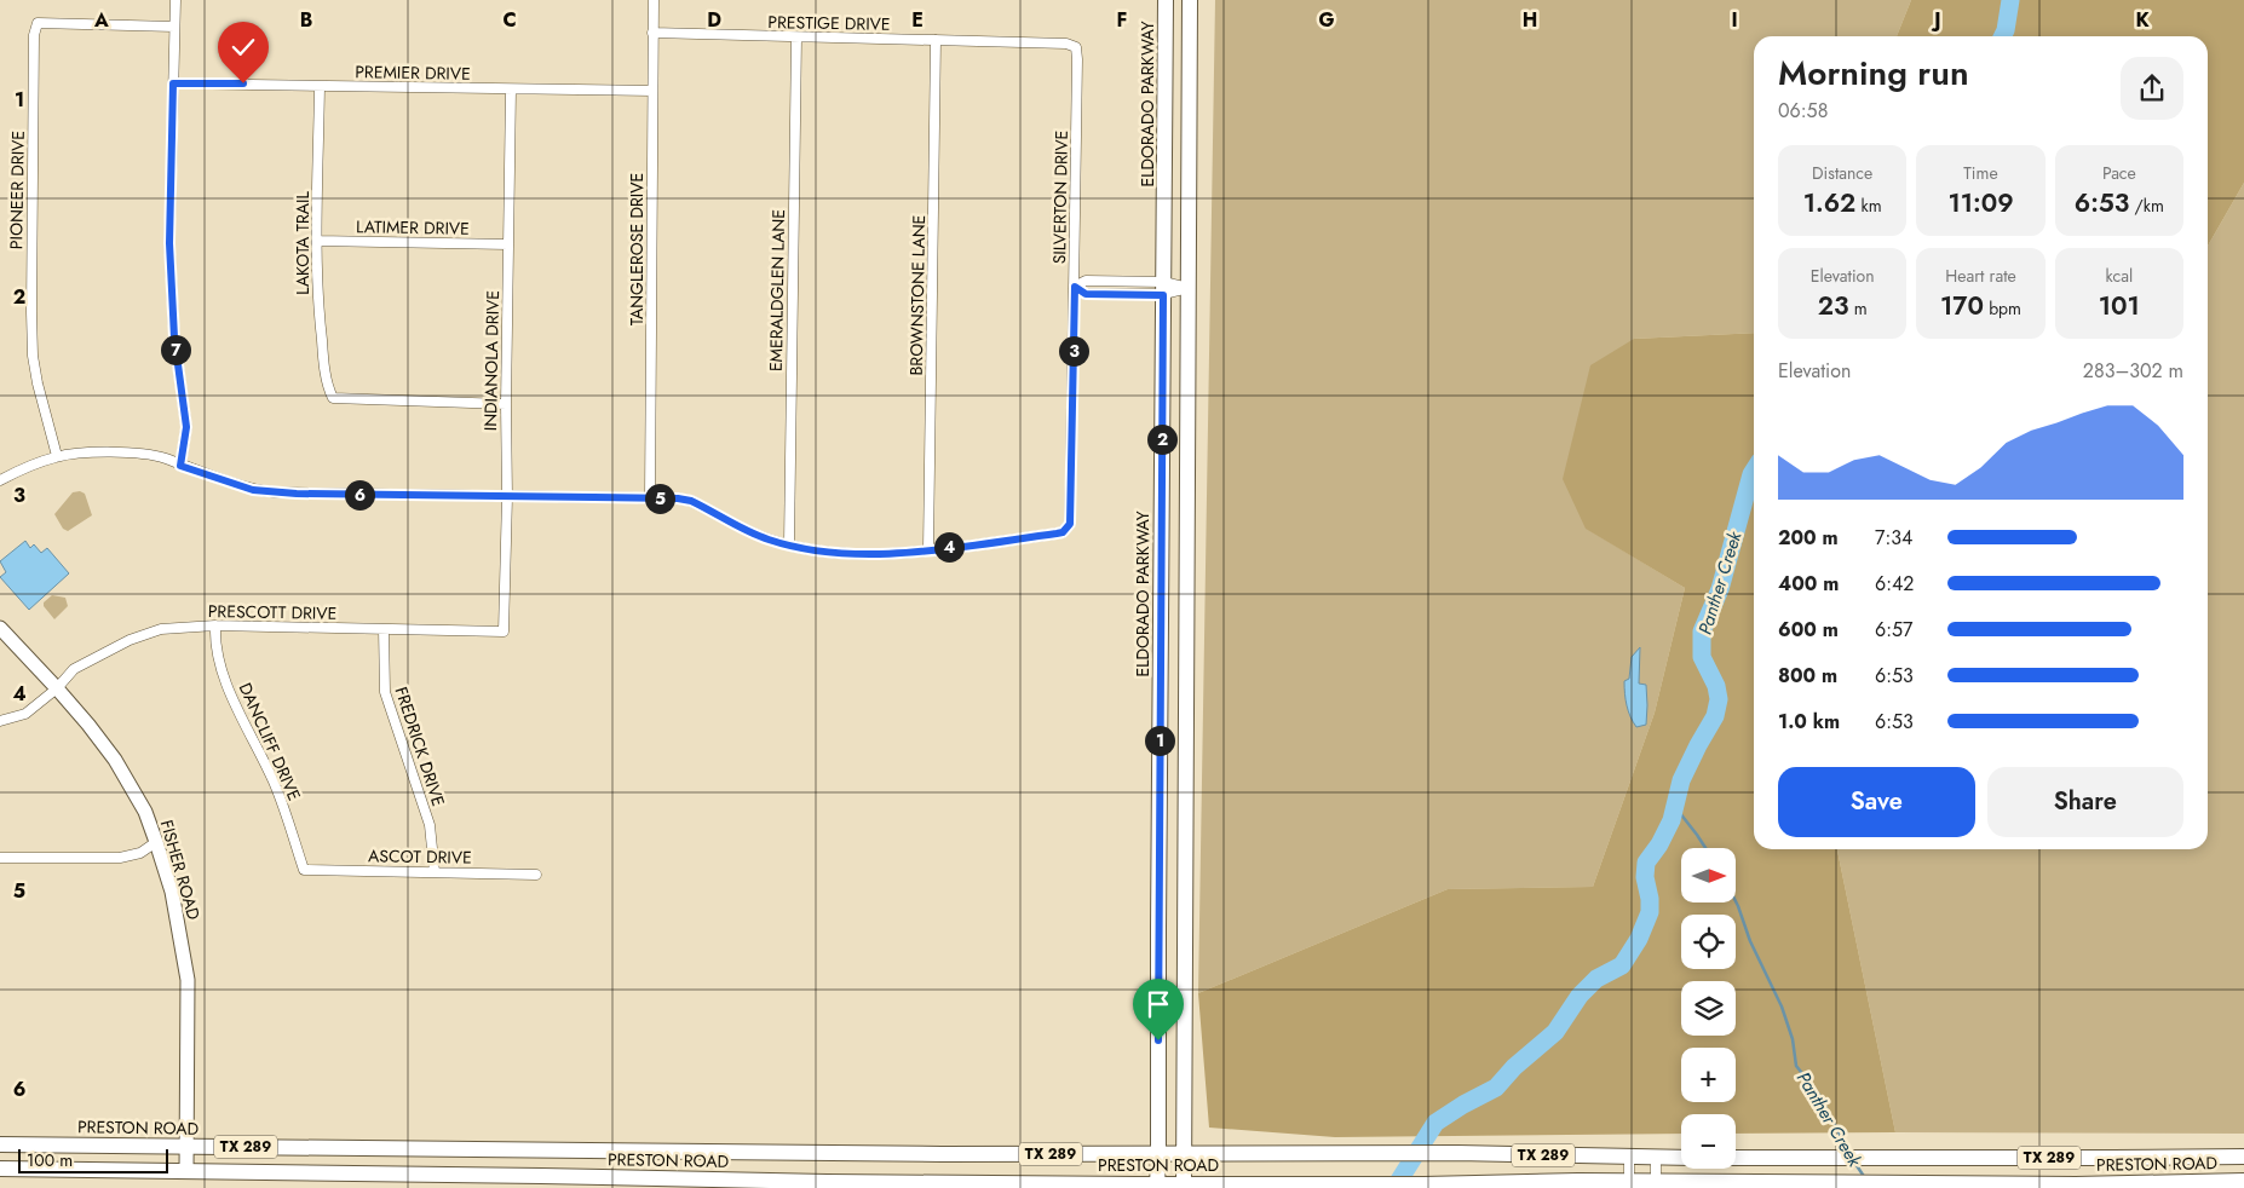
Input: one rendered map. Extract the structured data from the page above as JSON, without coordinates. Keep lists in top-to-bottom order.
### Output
{
  "streets": {
    "main road": ["ELDORADO PARKWAY", "PRESTON ROAD", "TX 289"],
    "street": [
      "PRESTIGE DRIVE",
      "PREMIER DRIVE",
      "PIONEER DRIVE",
      "SILVERTON DRIVE",
      "LATIMER DRIVE",
      "LAKOTA TRAIL",
      "TANGLEROSE DRIVE",
      "EMERALDGLEN LANE",
      "BROWNSTONE LANE",
      "INDIANOLA DRIVE",
      "PRESCOTT DRIVE",
      "DANCLIFF DRIVE",
      "FREDRICK DRIVE",
      "ASCOT DRIVE",
      "FISHER ROAD"
    ]
  },
  "crossings": [
    ["PRESTIGE DRIVE", "SILVERTON DRIVE"],
    ["PRESTIGE DRIVE", "TANGLEROSE DRIVE"],
    ["PRESTIGE DRIVE", "EMERALDGLEN LANE"],
    ["PRESTIGE DRIVE", "BROWNSTONE LANE"],
    ["PREMIER DRIVE", "LAKOTA TRAIL"],
    ["PREMIER DRIVE", "TANGLEROSE DRIVE"],
    ["PREMIER DRIVE", "INDIANOLA DRIVE"],
    ["ELDORADO PARKWAY", "PRESTON ROAD"],
    ["SILVERTON DRIVE", "BROWNSTONE LANE"],
    ["LATIMER DRIVE", "LAKOTA TRAIL"],
    ["LATIMER DRIVE", "INDIANOLA DRIVE"],
    ["LAKOTA TRAIL", "INDIANOLA DRIVE"],
    ["INDIANOLA DRIVE", "PRESCOTT DRIVE"],
    ["PRESCOTT DRIVE", "DANCLIFF DRIVE"],
    ["PRESCOTT DRIVE", "FREDRICK DRIVE"],
    ["PRESCOTT DRIVE", "FISHER ROAD"],
    ["DANCLIFF DRIVE", "ASCOT DRIVE"],
    ["FREDRICK DRIVE", "ASCOT DRIVE"],
    ["FISHER ROAD", "PRESTON ROAD"]
  ],
  "water": ["Panther Creek"],
  "scale_bar": "100 m",
  "north": "right",
  "page": {
    "heading": ["Morning run", "06:58"],
    "stats": [
      ["Distance", "1.62 km"],
      ["Time", "11:09"],
      ["Pace", "6:53 /km"],
      ["Elevation", "23 m"],
      ["Heart rate", "170 bpm"],
      ["kcal", "101"]
    ],
    "pins": [
      "7",
      "3",
      "2",
      "6",
      "5",
      "4",
      "1"
    ],
    "chart": ["Elevation", "283–302 m"],
    "list": [
      {
        "name": "200 m",
        "note": "7:34"
      },
      {
        "name": "400 m",
        "note": "6:42"
      },
      {
        "name": "600 m",
        "note": "6:57"
      },
      {
        "name": "800 m",
        "note": "6:53"
      },
      {
        "name": "1.0 km",
        "note": "6:53"
      }
    ],
    "buttons": ["Save", "Share"],
    "map_buttons": ["+", "−"],
    "scale": "100 m"
  },
  "grid": {
    "columns": [
      "A",
      "B",
      "C",
      "D",
      "E",
      "F",
      "G",
      "H",
      "I",
      "J",
      "K"
    ],
    "rows": [
      "1",
      "2",
      "3",
      "4",
      "5",
      "6"
    ]
  }
}
